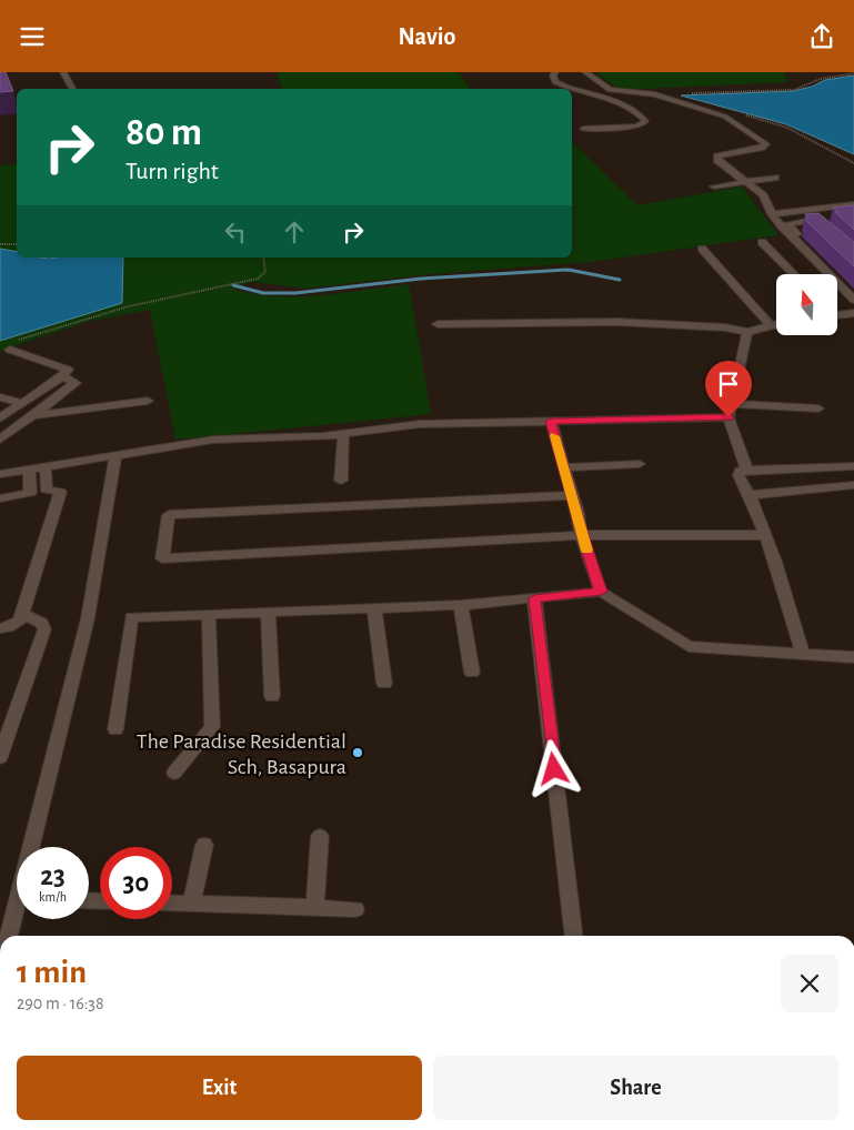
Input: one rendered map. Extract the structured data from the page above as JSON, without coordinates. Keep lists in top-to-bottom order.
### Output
{
  "places": ["The Paradise Residential Sch, Basapura"],
  "north": "top",
  "page": {
    "header": "Navio",
    "turn": ["80 m", "Turn right"],
    "speed": "23 km/h",
    "limit": "30",
    "heading": ["1 min", "290 m · 16:38"],
    "buttons": ["Exit", "Share"]
  }
}
